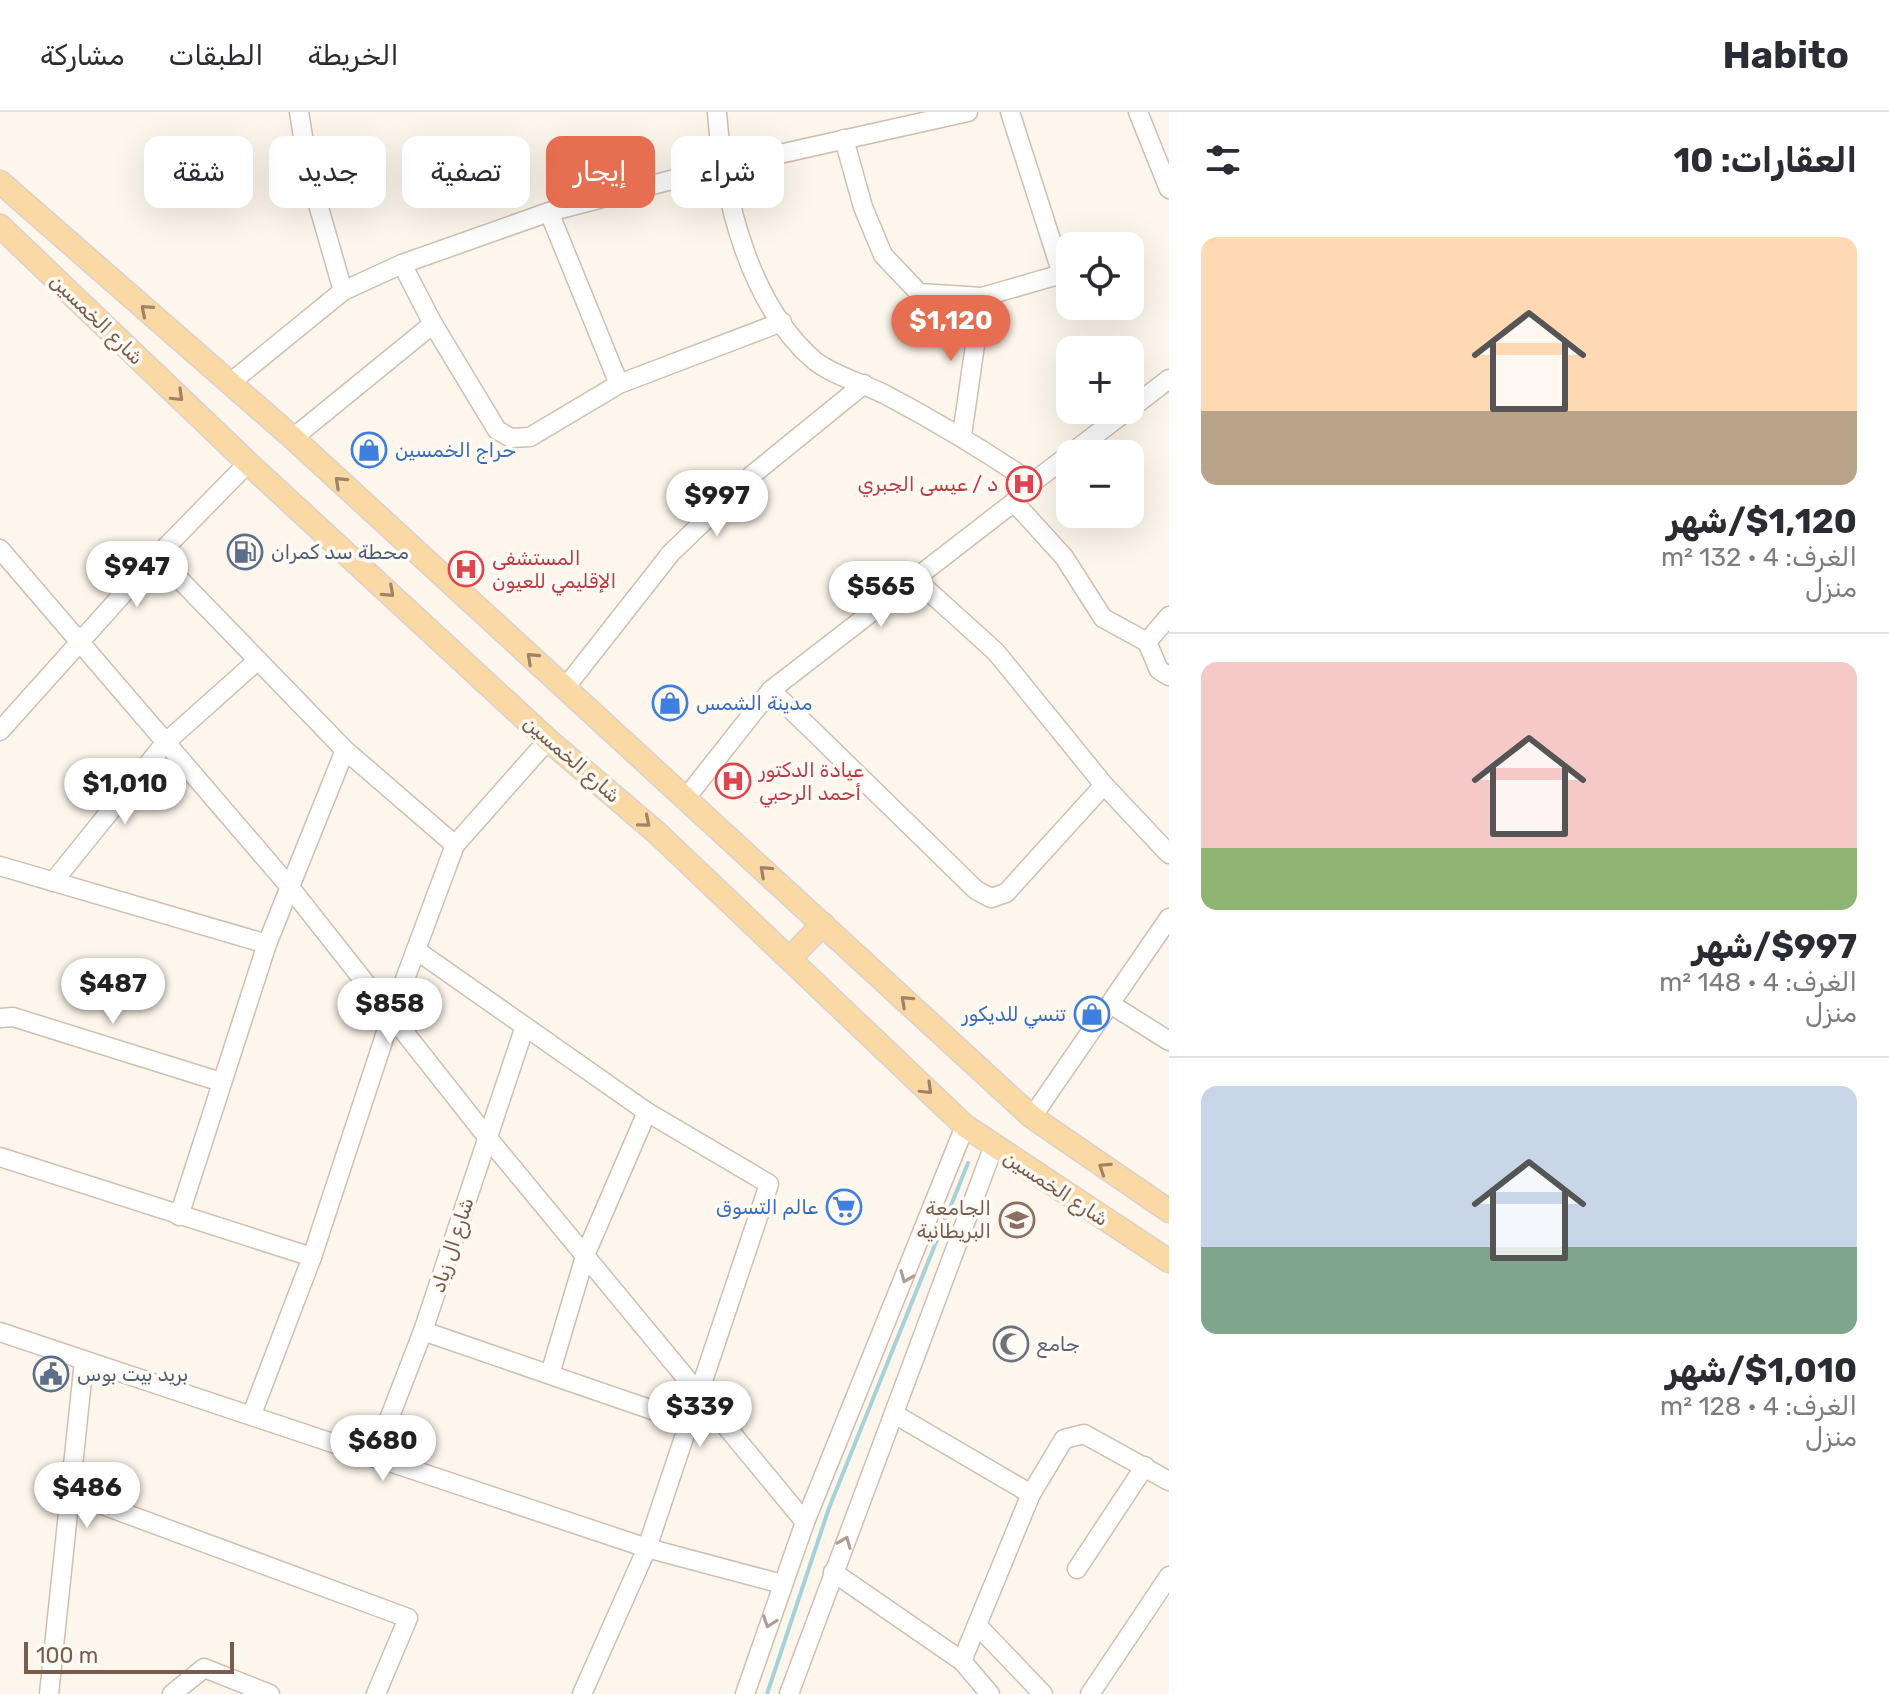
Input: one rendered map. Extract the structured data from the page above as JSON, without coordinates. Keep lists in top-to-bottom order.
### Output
{
  "streets": {
    "main road": ["شارع الخمسين"],
    "street": ["شارع ال زياد"]
  },
  "places": {
    "shop": ["حراج الخمسين", "مدينة الشمس", "تنسي للديكور"],
    "hospital": ["د / عيسى الجبري", "المستشفى الإقليمي للعيون", "عيادة الدكتور أحمد الرحبي"],
    "fuel station": ["محطة سد كمران"],
    "supermarket": ["عالم التسوق"],
    "school or university": ["الجامعة البريطانية"],
    "mosque": ["جامع"],
    "public building": ["بريد بيت بوس"]
  },
  "scale_bar": "100 m",
  "page": {
    "header": "Habito",
    "nav": ["الخريطة", "الطبقات", "مشاركة"],
    "heading": "العقارات: 10",
    "chip": [
      "شراء",
      "إيجار",
      "تصفية",
      "جديد",
      "شقة"
    ],
    "list": [
      {
        "name": "$1,120/شهر",
        "note": "الغرف: 4 · 132 m² · منزل"
      },
      {
        "name": "$997/شهر",
        "note": "الغرف: 4 · 148 m² · منزل"
      },
      {
        "name": "$1,010/شهر",
        "note": "الغرف: 4 · 128 m² · منزل"
      }
    ],
    "map_buttons": ["+", "−"],
    "price": [
      "$1,120",
      "$997",
      "$947",
      "$565",
      "$1,010",
      "$487",
      "$858",
      "$339",
      "$680",
      "$486"
    ],
    "scale": "100 m"
  }
}
